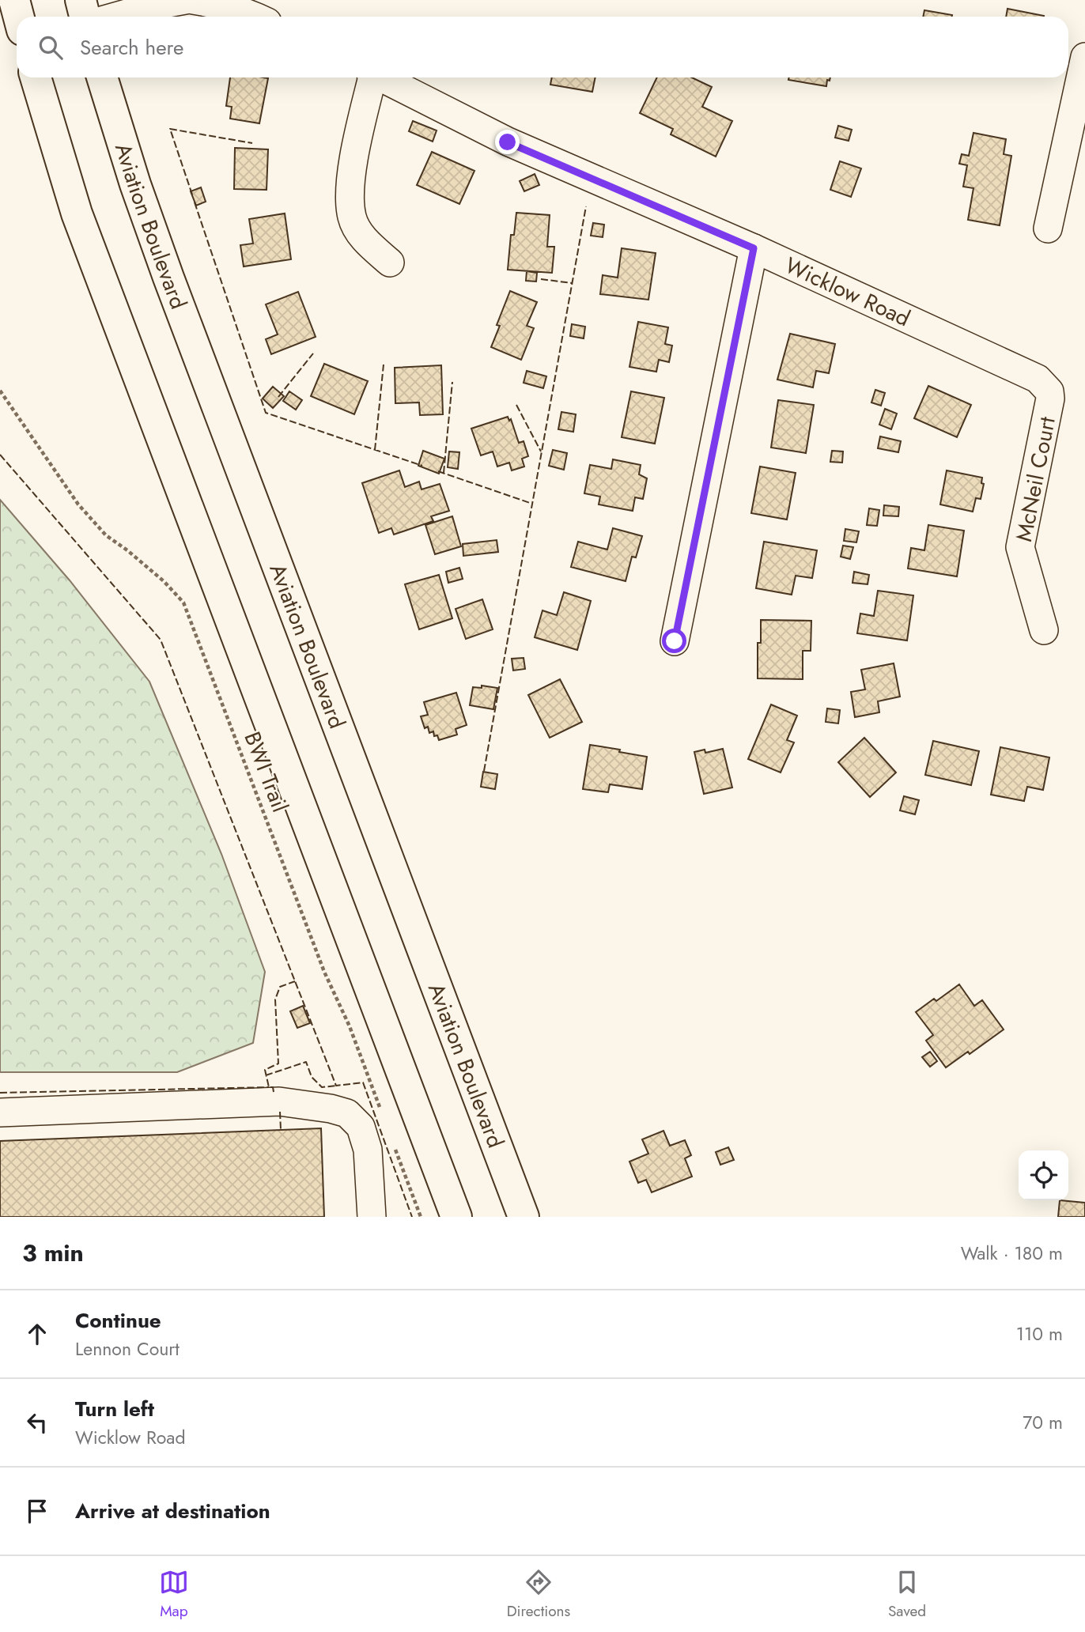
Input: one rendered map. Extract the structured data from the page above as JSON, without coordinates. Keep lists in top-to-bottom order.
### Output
{
  "streets": {
    "main road": ["Aviation Boulevard"],
    "street": ["Wicklow Road", "McNeil Court"],
    "path": ["BWI Trail"]
  },
  "crossings": [
    ["Wicklow Road", "McNeil Court"]
  ],
  "page": {
    "search": "Search here",
    "heading": ["3 min", "Walk · 180 m"],
    "list": [
      ["Continue", "Lennon Court", "110 m"],
      ["Turn left", "Wicklow Road", "70 m"],
      "Arrive at destination"
    ],
    "nav": ["Map", "Directions", "Saved"]
  }
}
